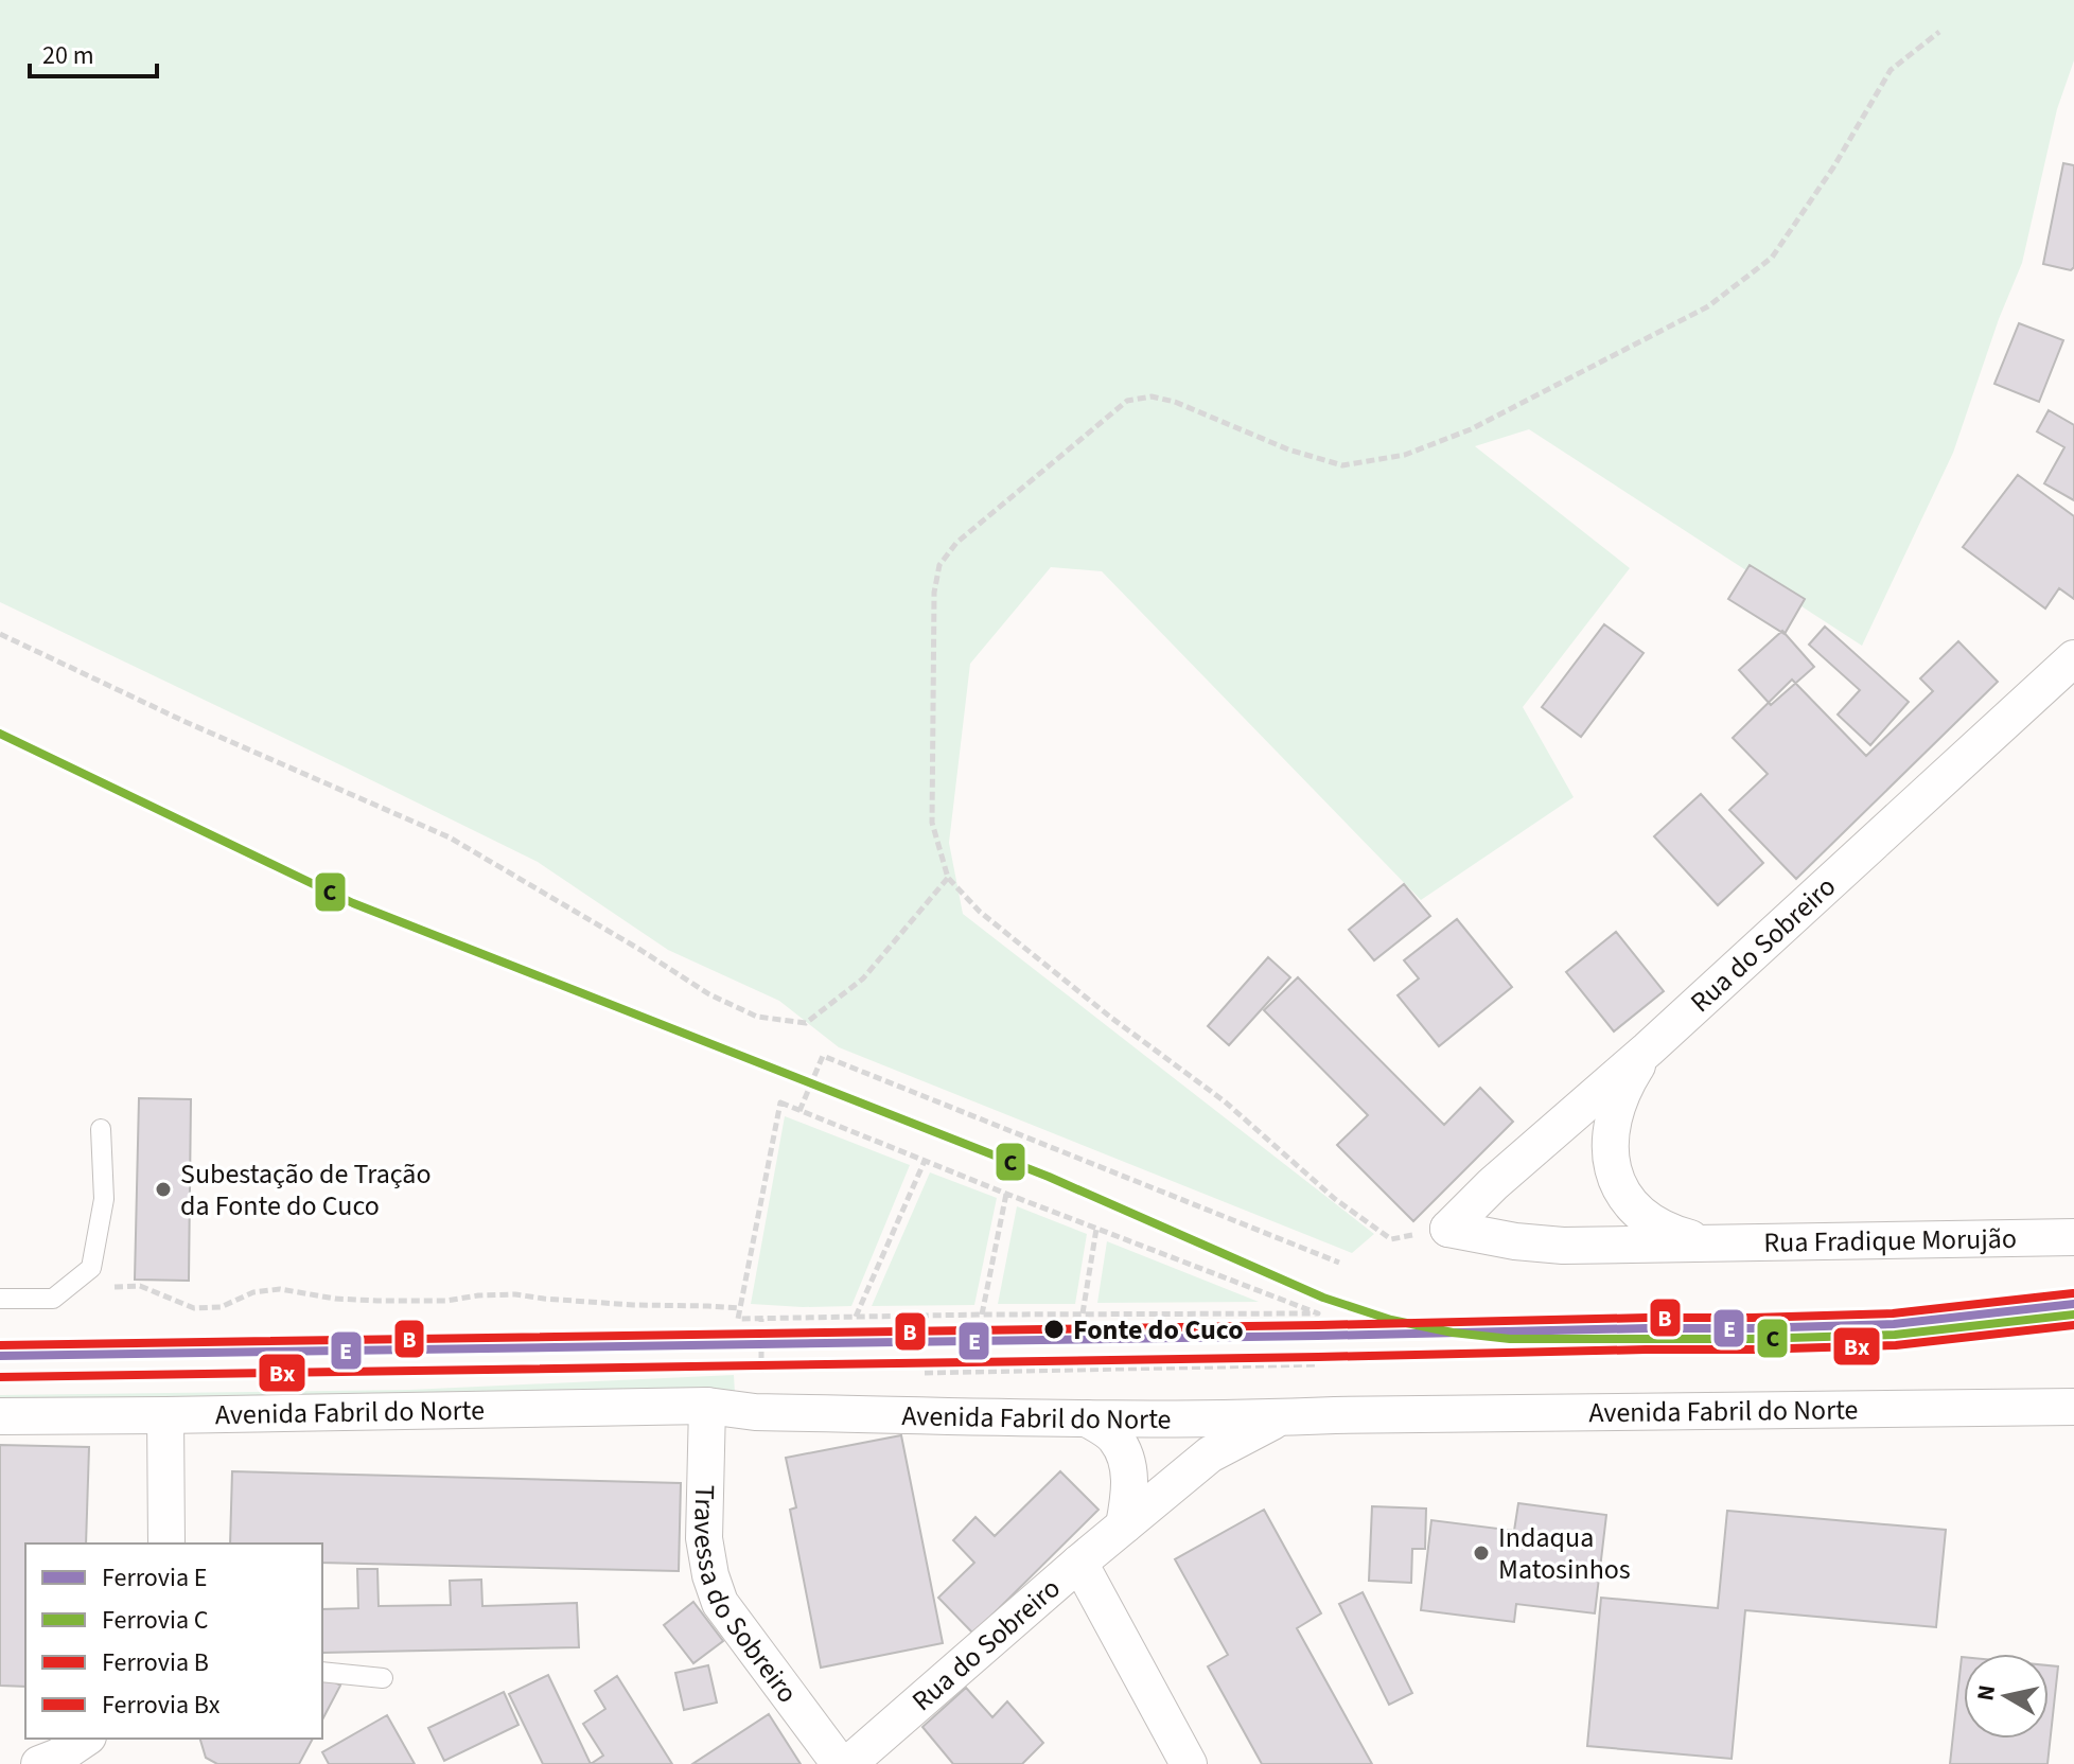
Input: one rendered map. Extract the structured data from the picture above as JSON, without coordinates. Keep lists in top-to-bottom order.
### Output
{
  "streets": {
    "street": [
      "Rua do Sobreiro",
      "Rua Fradique Morujão",
      "Avenida Fabril do Norte",
      "Travessa do Sobreiro"
    ]
  },
  "crossings": [
    ["Rua do Sobreiro", "Rua Fradique Morujão"],
    ["Rua do Sobreiro", "Avenida Fabril do Norte"],
    ["Avenida Fabril do Norte", "Travessa do Sobreiro"]
  ],
  "places": ["Subestação de Tração da Fonte do Cuco", "Fonte do Cuco", "Indaqua Matosinhos"],
  "lines": [
    "rail line C",
    "rail line B",
    "rail line E",
    "rail line Bx"
  ],
  "legend": [
    "Ferrovia E",
    "Ferrovia C",
    "Ferrovia B",
    "Ferrovia Bx"
  ],
  "scale_bar": "20 m",
  "north": "left"
}
